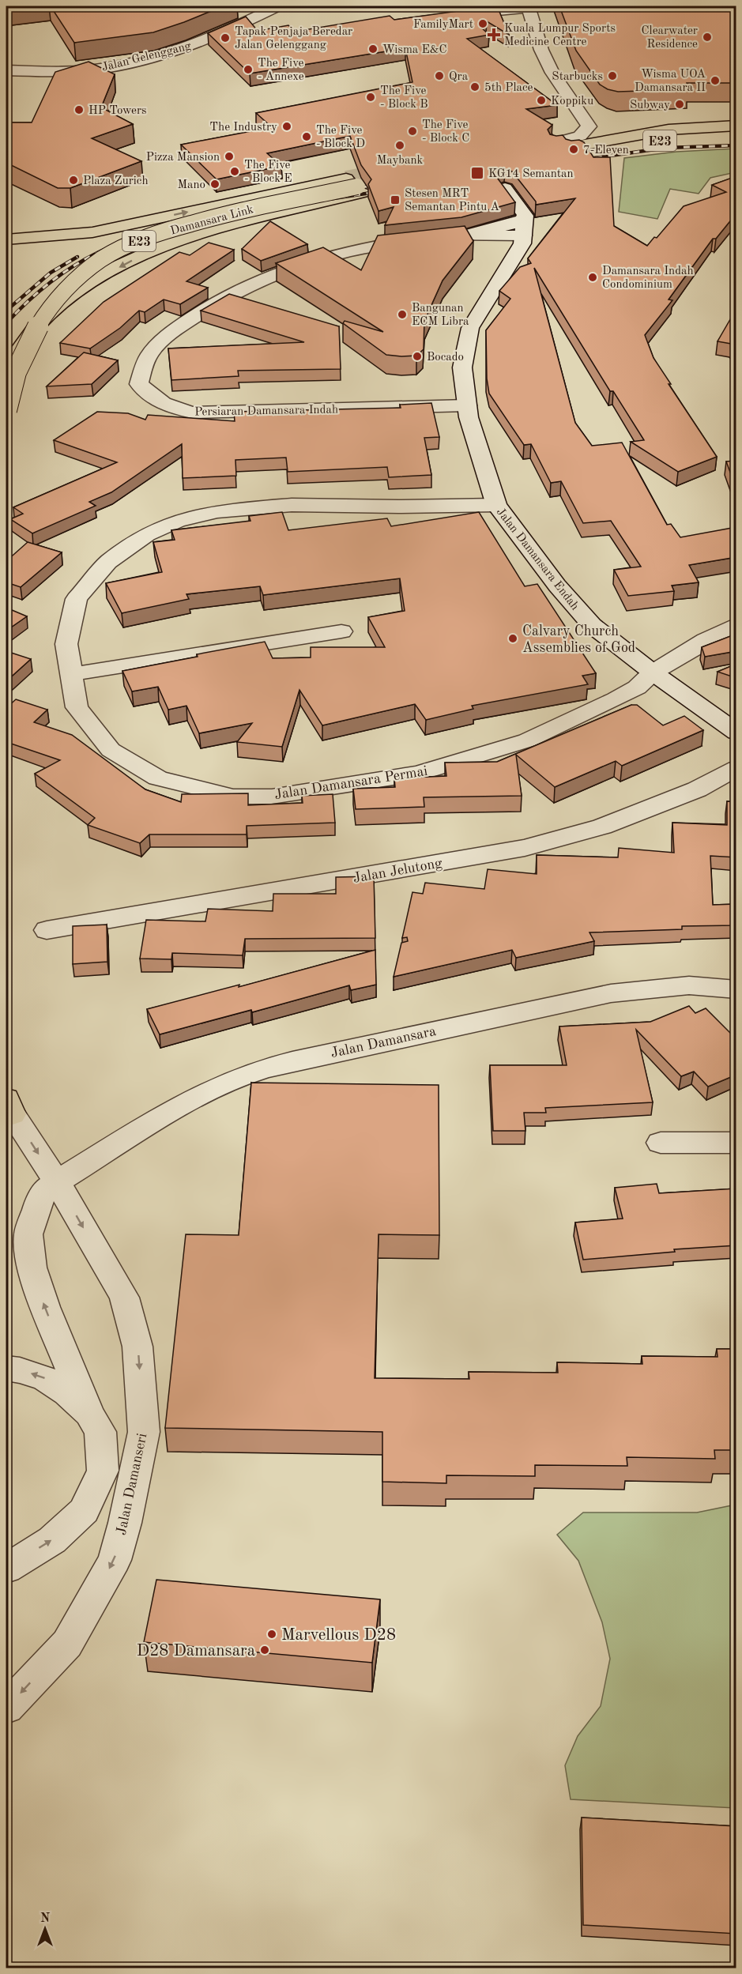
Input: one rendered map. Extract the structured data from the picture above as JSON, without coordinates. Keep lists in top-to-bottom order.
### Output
{
  "streets": {
    "highway": ["E23", "Damansara Link"],
    "street": [
      "Jalan Gelenggang",
      "Persiaran Damansara Indah",
      "Jalan Damansara Endah",
      "Jalan Damansara Permai",
      "Jalan Jelutong",
      "Jalan Damansara",
      "Jalan Damanseri"
    ]
  },
  "crossings": [
    ["E23", "Damansara Link"],
    ["Persiaran Damansara Indah", "Jalan Damansara Endah"],
    ["Jalan Damansara Endah", "Jalan Damansara Permai"],
    ["Jalan Damansara", "Jalan Damanseri"]
  ],
  "one_way": ["Jalan Damanseri"],
  "places": {
    "other": [
      "FamilyMart",
      "Clearwater Residence",
      "Tapak Penjaja Beredar Jalan Gelenggang",
      "Wisma E&C",
      "The Five - Annexe",
      "Qra",
      "Starbucks",
      "Wisma UOA Damansara II",
      "5th Place",
      "The Five - Block B",
      "Koppiku",
      "Subway",
      "HP Towers",
      "The Industry",
      "The Five - Block C",
      "The Five - Block D",
      "Maybank",
      "7-Eleven",
      "Pizza Mansion",
      "The Five - Block E",
      "Plaza Zurich",
      "Mano",
      "Damansara Indah Condominium",
      "Bangunan ECM Libra",
      "Bocado",
      "Calvary Church Assemblies of God",
      "Marvellous D28",
      "D28 Damansara"
    ],
    "health": ["Kuala Lumpur Sports Medicine Centre"],
    "transit": ["KG14 Semantan", "Stesen MRT Semantan Pintu A"]
  },
  "north": "top"
}
